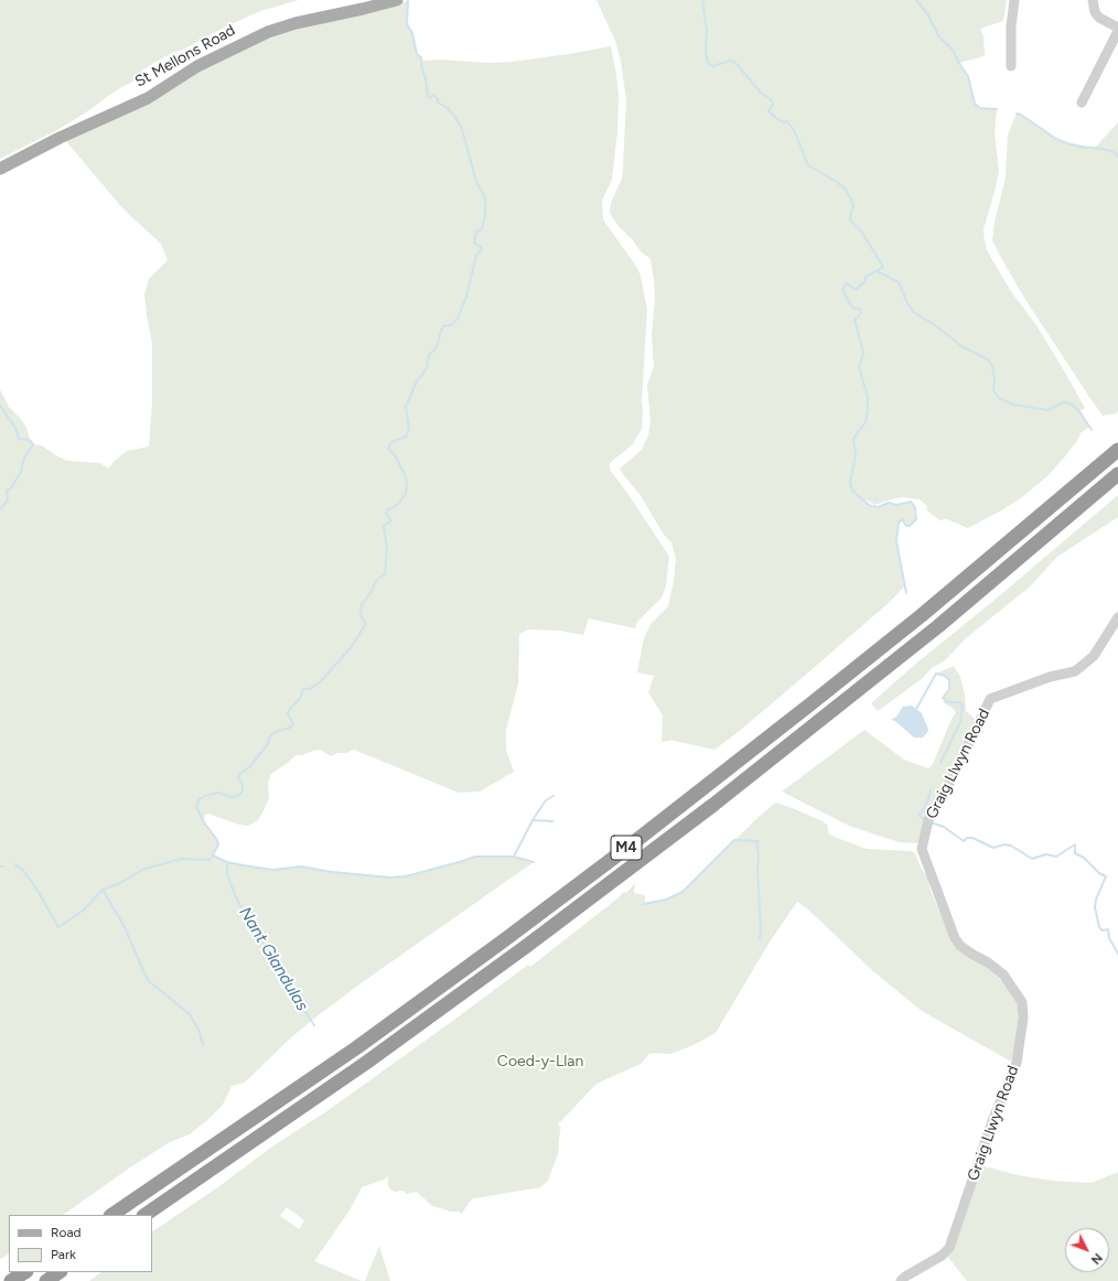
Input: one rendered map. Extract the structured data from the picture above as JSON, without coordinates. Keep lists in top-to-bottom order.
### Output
{
  "streets": {
    "highway": ["M4"],
    "main road": ["St Mellons Road"],
    "street": ["Graig Llwyn Road"]
  },
  "water": ["Nant Glandulas"],
  "parks": ["Coed-y-Llan"],
  "legend": ["Road", "Park"],
  "north": "bottom right"
}
